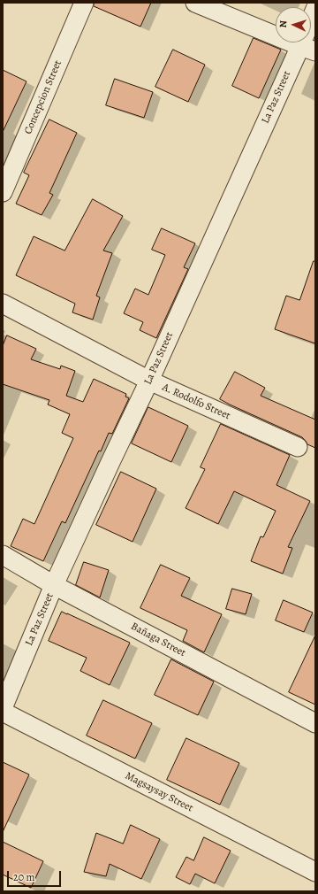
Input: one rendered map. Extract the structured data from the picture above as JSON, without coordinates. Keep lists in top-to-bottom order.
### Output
{
  "streets": {
    "street": [
      "Concepcion Street",
      "La Paz Street",
      "A. Rodolfo Street",
      "Bañaga Street",
      "Magsaysay Street"
    ]
  },
  "crossings": [
    ["La Paz Street", "A. Rodolfo Street"],
    ["La Paz Street", "Bañaga Street"]
  ],
  "scale_bar": "20 m",
  "north": "left"
}
